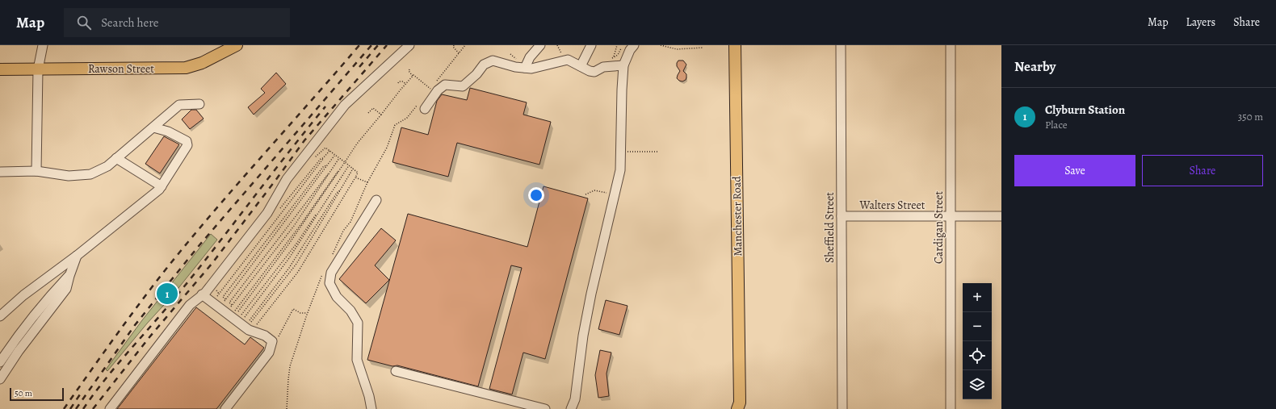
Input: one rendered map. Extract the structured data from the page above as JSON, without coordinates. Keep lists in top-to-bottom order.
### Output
{
  "streets": {
    "main road": ["Rawson Street", "Manchester Road"],
    "street": ["Walters Street", "Sheffield Street", "Cardigan Street"]
  },
  "crossings": [
    ["Walters Street", "Sheffield Street"],
    ["Walters Street", "Cardigan Street"]
  ],
  "scale_bar": "50 m",
  "page": {
    "header": "Map",
    "search": "Search here",
    "nav": ["Map", "Layers", "Share"],
    "heading": "Nearby",
    "list": [
      {
        "mark": "1",
        "name": "Clyburn Station",
        "note": "Place",
        "value": "350 m"
      }
    ],
    "buttons": ["Save", "Share"],
    "pins": "1",
    "map_buttons": ["+", "−"],
    "scale": "50 m"
  }
}
